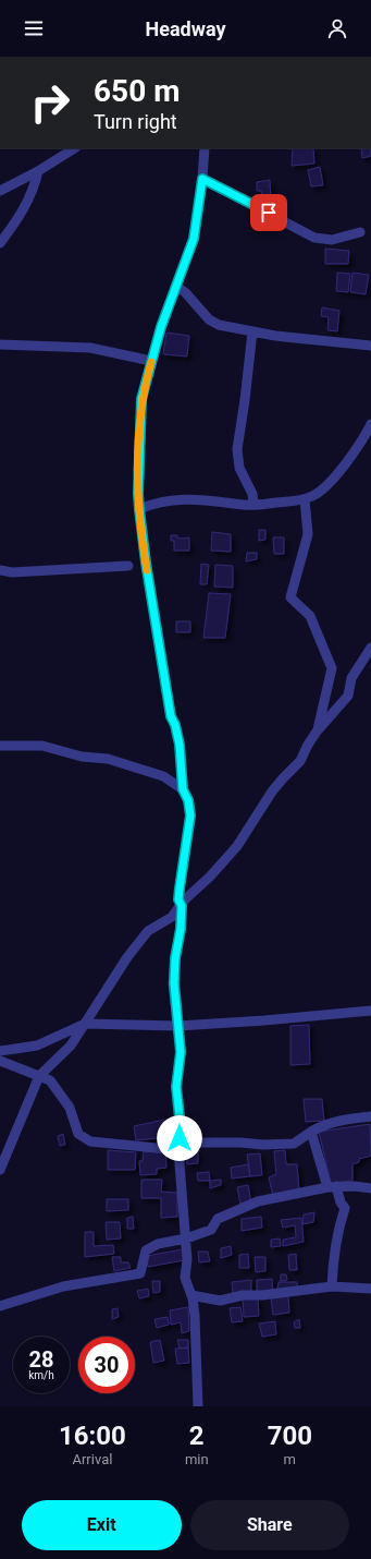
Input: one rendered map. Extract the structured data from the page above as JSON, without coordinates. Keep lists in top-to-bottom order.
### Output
{
  "page": {
    "header": "Headway",
    "turn": ["650 m", "Turn right"],
    "speed": "28 km/h",
    "limit": "30",
    "eta": [
      "16:00",
      "Arrival",
      "2",
      "min",
      "700",
      "m"
    ],
    "buttons": ["Exit", "Share"]
  }
}
